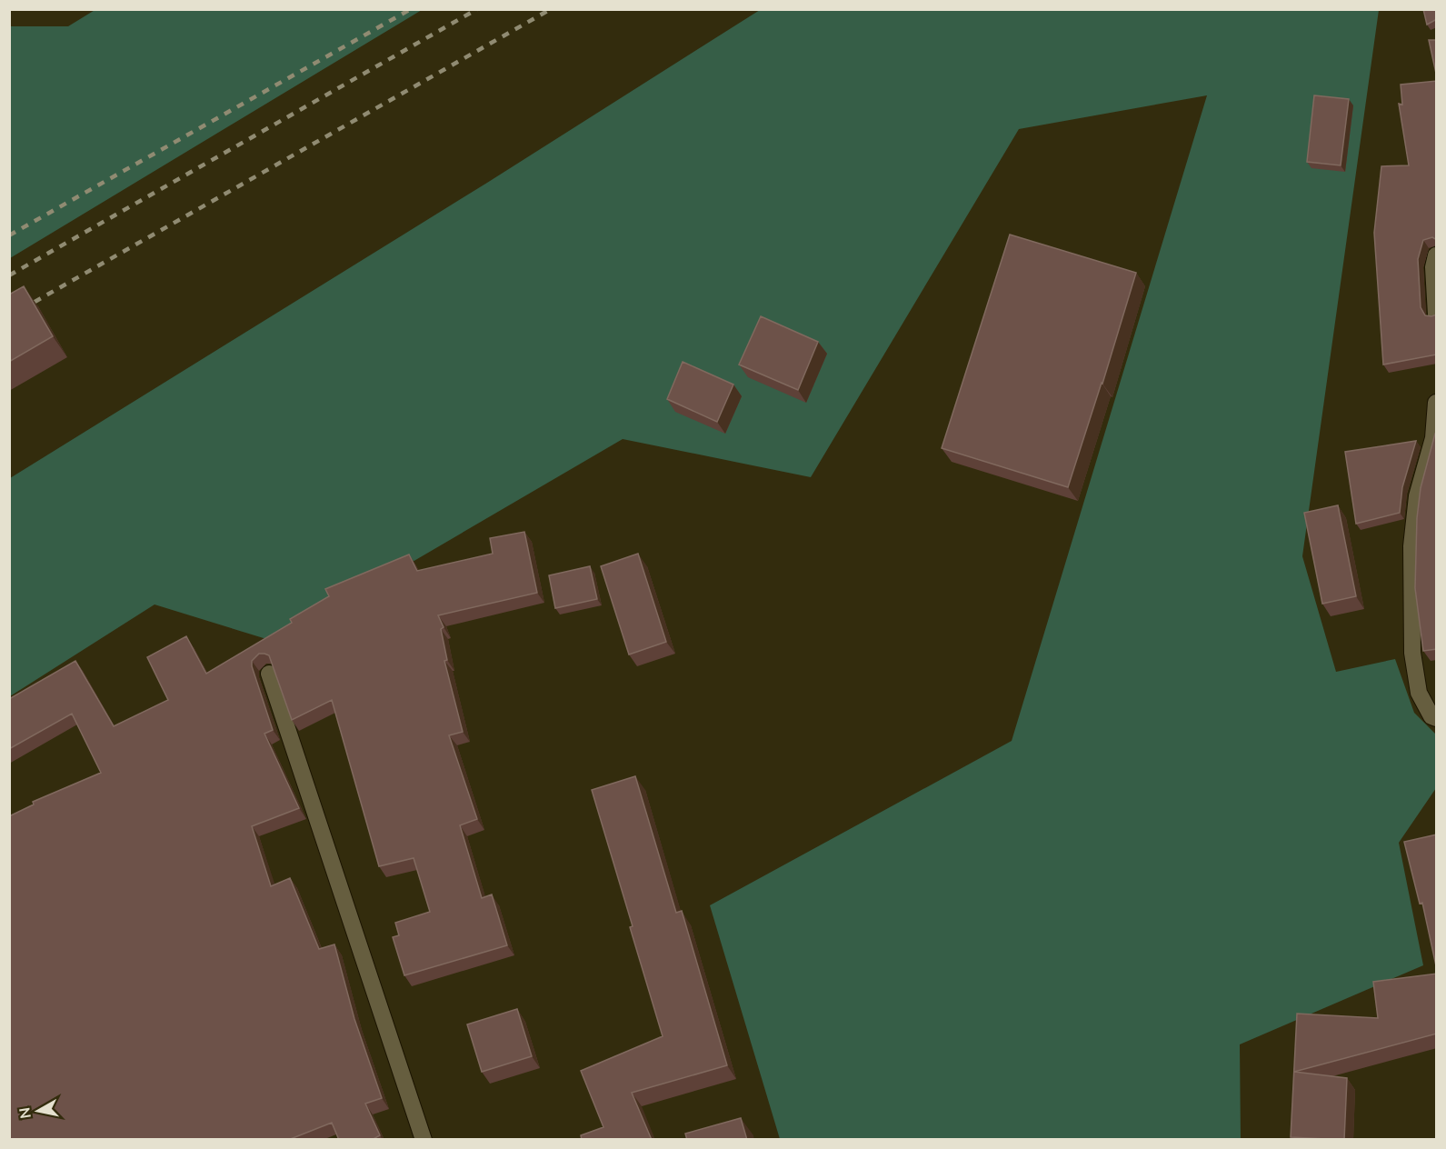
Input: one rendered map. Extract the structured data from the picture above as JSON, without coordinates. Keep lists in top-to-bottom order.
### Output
{
  "north": "left"
}
